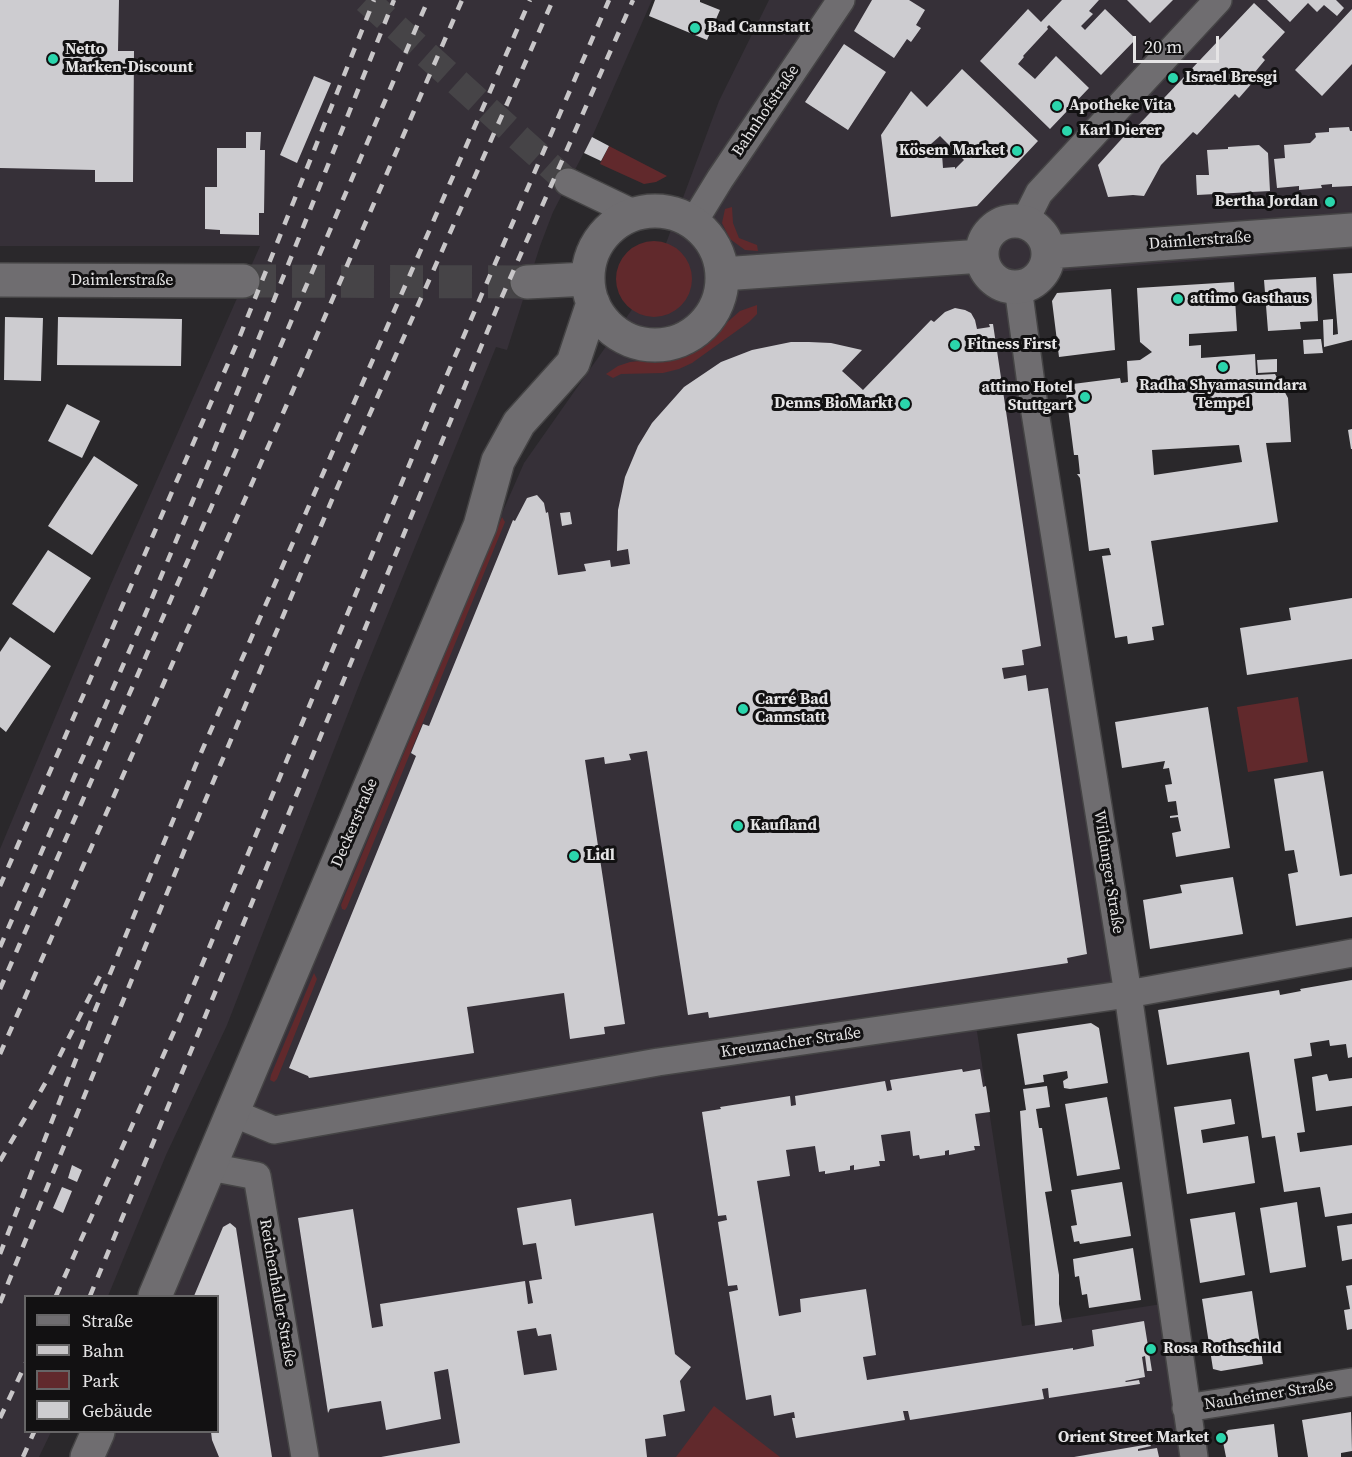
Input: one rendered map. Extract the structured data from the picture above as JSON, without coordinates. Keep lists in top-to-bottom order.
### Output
{
  "streets": {
    "street": [
      "Bahnhofstraße",
      "Daimlerstraße",
      "Deckerstraße",
      "Wildunger Straße",
      "Kreuznacher Straße",
      "Reichenhaller Straße",
      "Nauheimer Straße"
    ]
  },
  "crossings": [
    ["Bahnhofstraße", "Deckerstraße"],
    ["Daimlerstraße", "Wildunger Straße"],
    ["Deckerstraße", "Kreuznacher Straße"],
    ["Deckerstraße", "Reichenhaller Straße"],
    ["Wildunger Straße", "Kreuznacher Straße"],
    ["Wildunger Straße", "Nauheimer Straße"]
  ],
  "places": [
    "Bad Cannstatt",
    "Netto Marken-Discount",
    "Israel Bresgi",
    "Apotheke Vita",
    "Karl Dierer",
    "Kösem Market",
    "Bertha Jordan",
    "attimo Gasthaus",
    "Fitness First",
    "Radha Shyamasundara Tempel",
    "attimo Hotel Stuttgart",
    "Denns BioMarkt",
    "Carré Bad Cannstatt",
    "Kaufland",
    "Lidl",
    "Rosa Rothschild",
    "Orient Street Market"
  ],
  "legend": [
    "Straße",
    "Bahn",
    "Park",
    "Gebäude"
  ],
  "scale_bar": "20 m"
}
